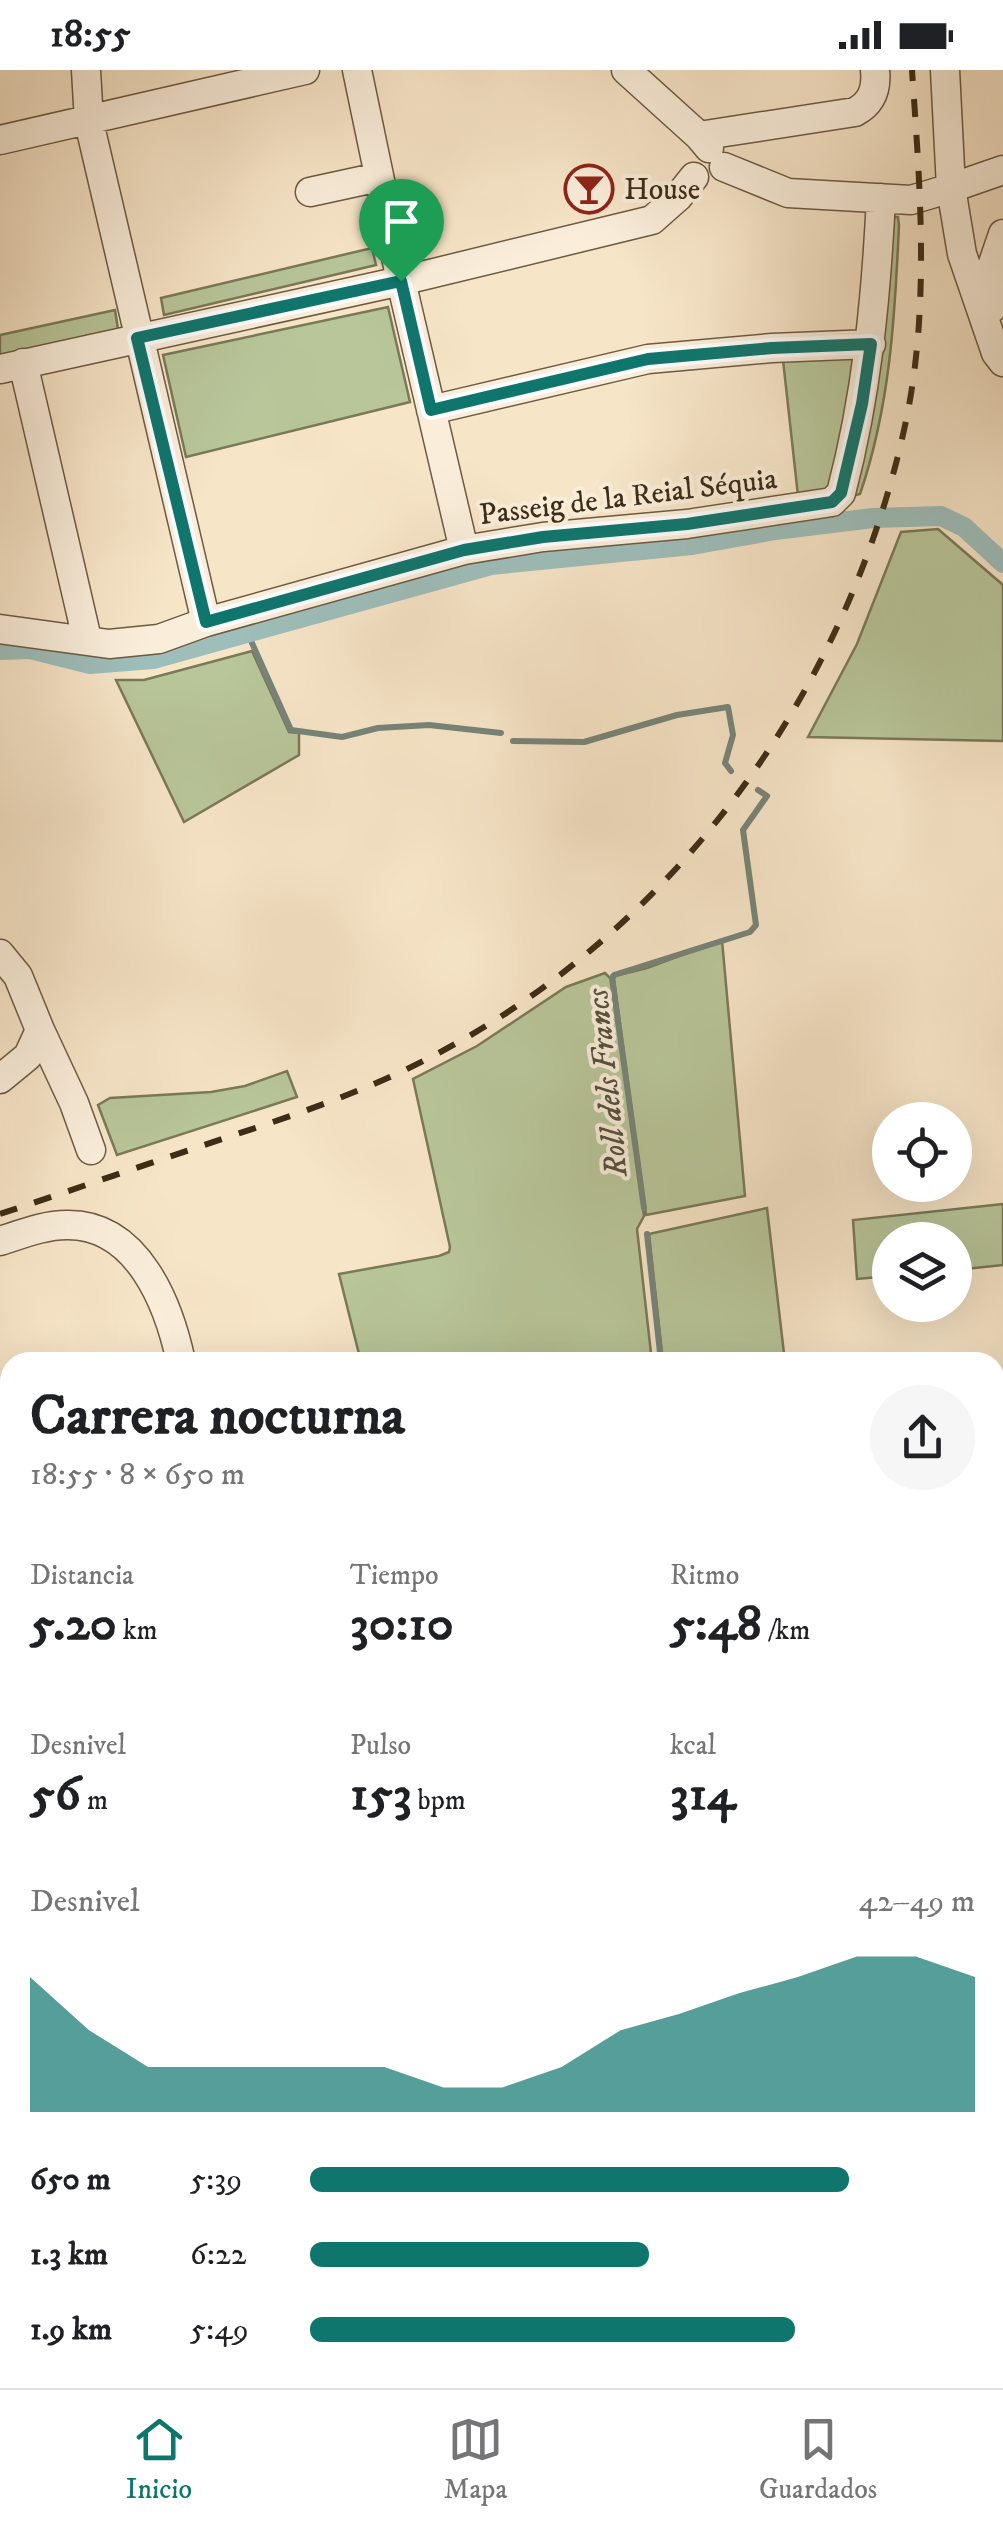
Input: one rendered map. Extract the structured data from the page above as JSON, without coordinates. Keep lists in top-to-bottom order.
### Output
{
  "streets": {
    "street": ["Passeig de la Reial Séquia"]
  },
  "water": ["Roll dels Francs"],
  "places": {
    "bar": ["House"]
  },
  "page": {
    "status": "18:55",
    "heading": ["Carrera nocturna", "18:55 · 8 × 650 m"],
    "stats": [
      ["Distancia", "5.20 km"],
      ["Tiempo", "30:10"],
      ["Ritmo", "5:48 /km"],
      ["Desnivel", "56 m"],
      ["Pulso", "153 bpm"],
      ["kcal", "314"]
    ],
    "chart": ["Desnivel", "42–49 m"],
    "list": [
      {
        "name": "650 m",
        "note": "5:39"
      },
      {
        "name": "1.3 km",
        "note": "6:22"
      },
      {
        "name": "1.9 km",
        "note": "5:49"
      }
    ],
    "tabs": ["Inicio", "Mapa", "Guardados"]
  }
}
